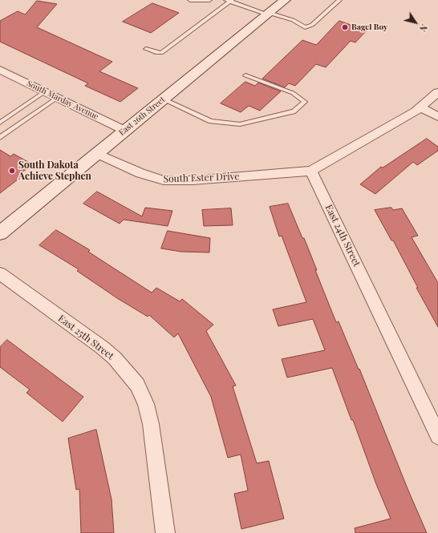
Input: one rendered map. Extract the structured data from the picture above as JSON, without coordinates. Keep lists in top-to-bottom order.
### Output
{
  "streets": {
    "main road": ["East 26th Street"],
    "street": [
      "South Marday Avenue",
      "South Ester Drive",
      "East 24th Street",
      "East 25th Street"
    ]
  },
  "crossings": [
    ["South Marday Avenue", "East 26th Street"],
    ["East 26th Street", "South Ester Drive"],
    ["South Ester Drive", "East 24th Street"]
  ],
  "places": ["Bagel Boy", "South Dakota Achieve Stephen"],
  "north": "bottom right"
}
